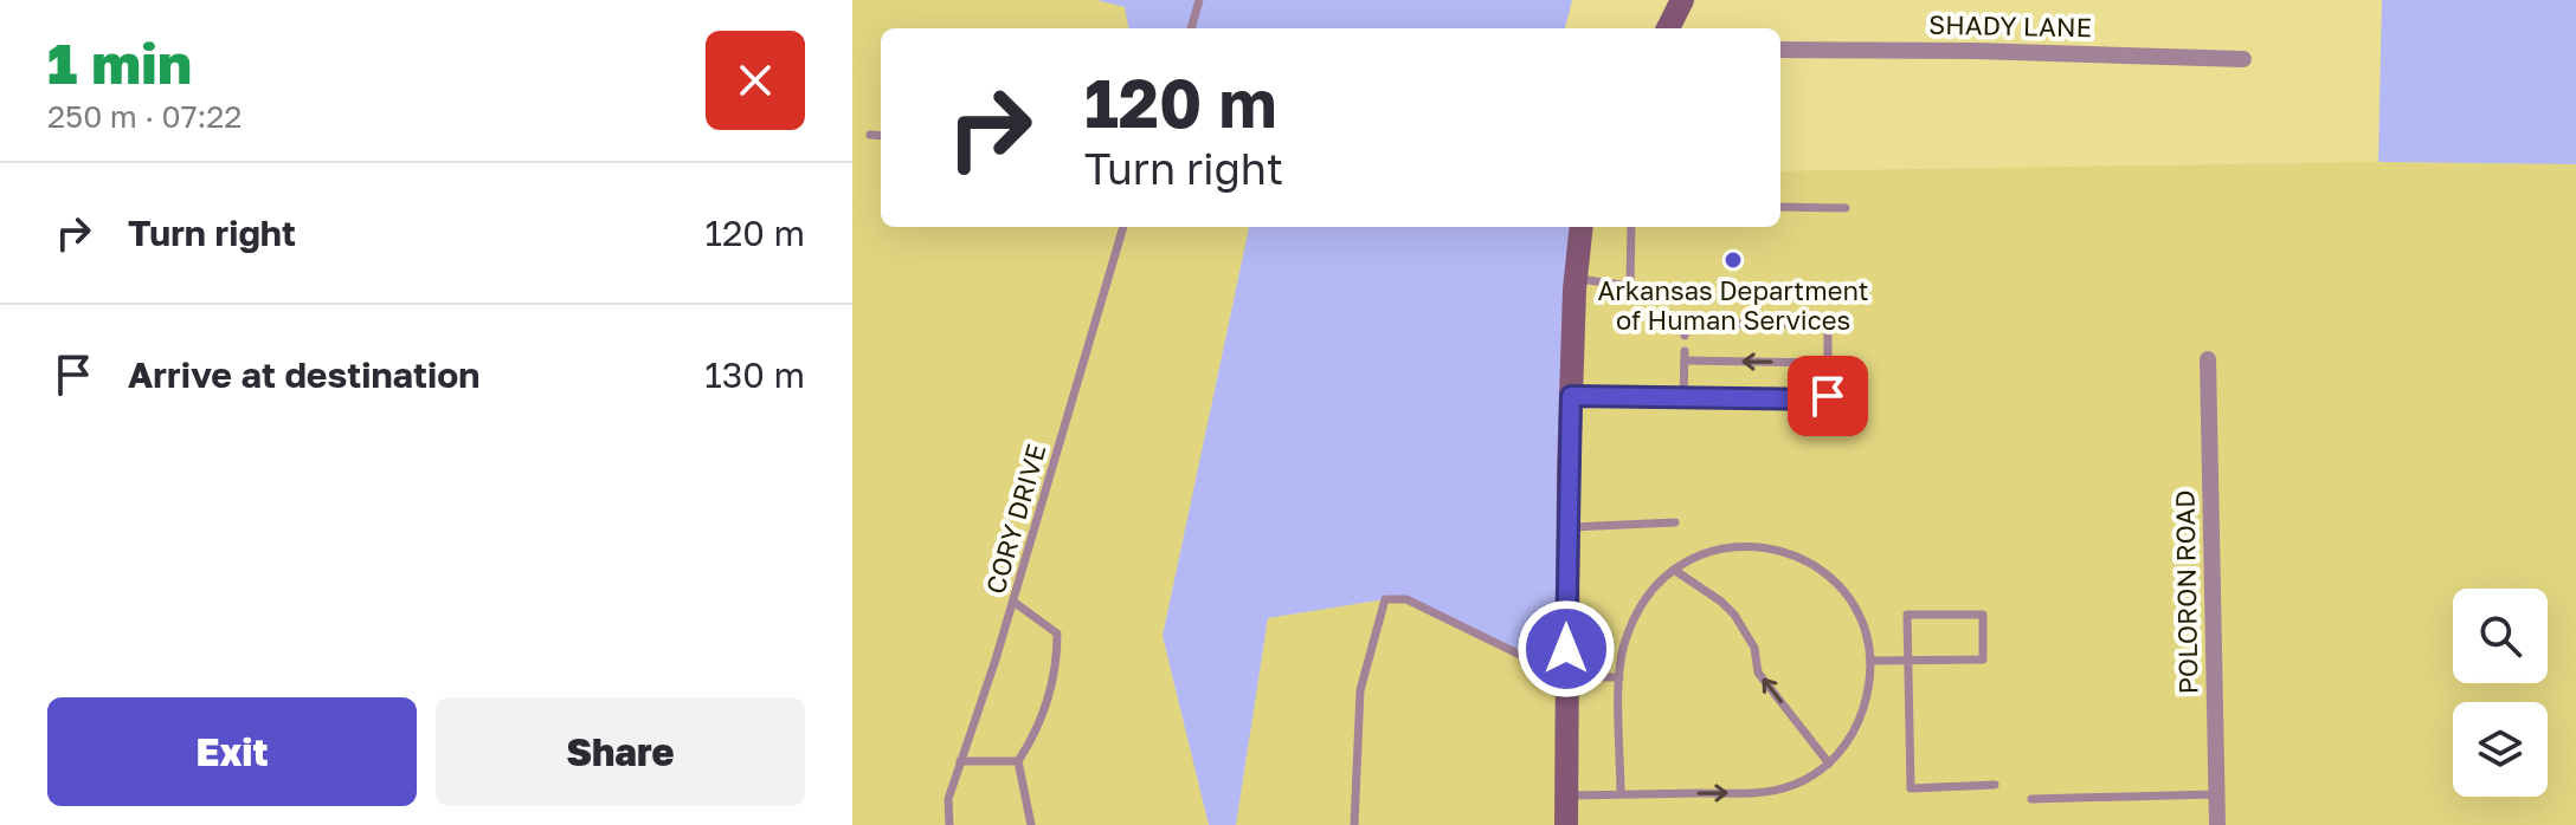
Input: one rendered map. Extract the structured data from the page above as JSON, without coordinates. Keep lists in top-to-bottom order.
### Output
{
  "streets": {
    "street": ["SHADY LANE", "POLORON ROAD"],
    "lane": ["CORY DRIVE"]
  },
  "places": ["Arkansas Department of Human Services"],
  "page": {
    "heading": ["1 min", "250 m · 07:22"],
    "turn": ["120 m", "Turn right"],
    "list": [
      {
        "name": "Turn right",
        "value": "120 m"
      },
      {
        "name": "Arrive at destination",
        "value": "130 m"
      }
    ],
    "buttons": ["Exit", "Share"]
  }
}
